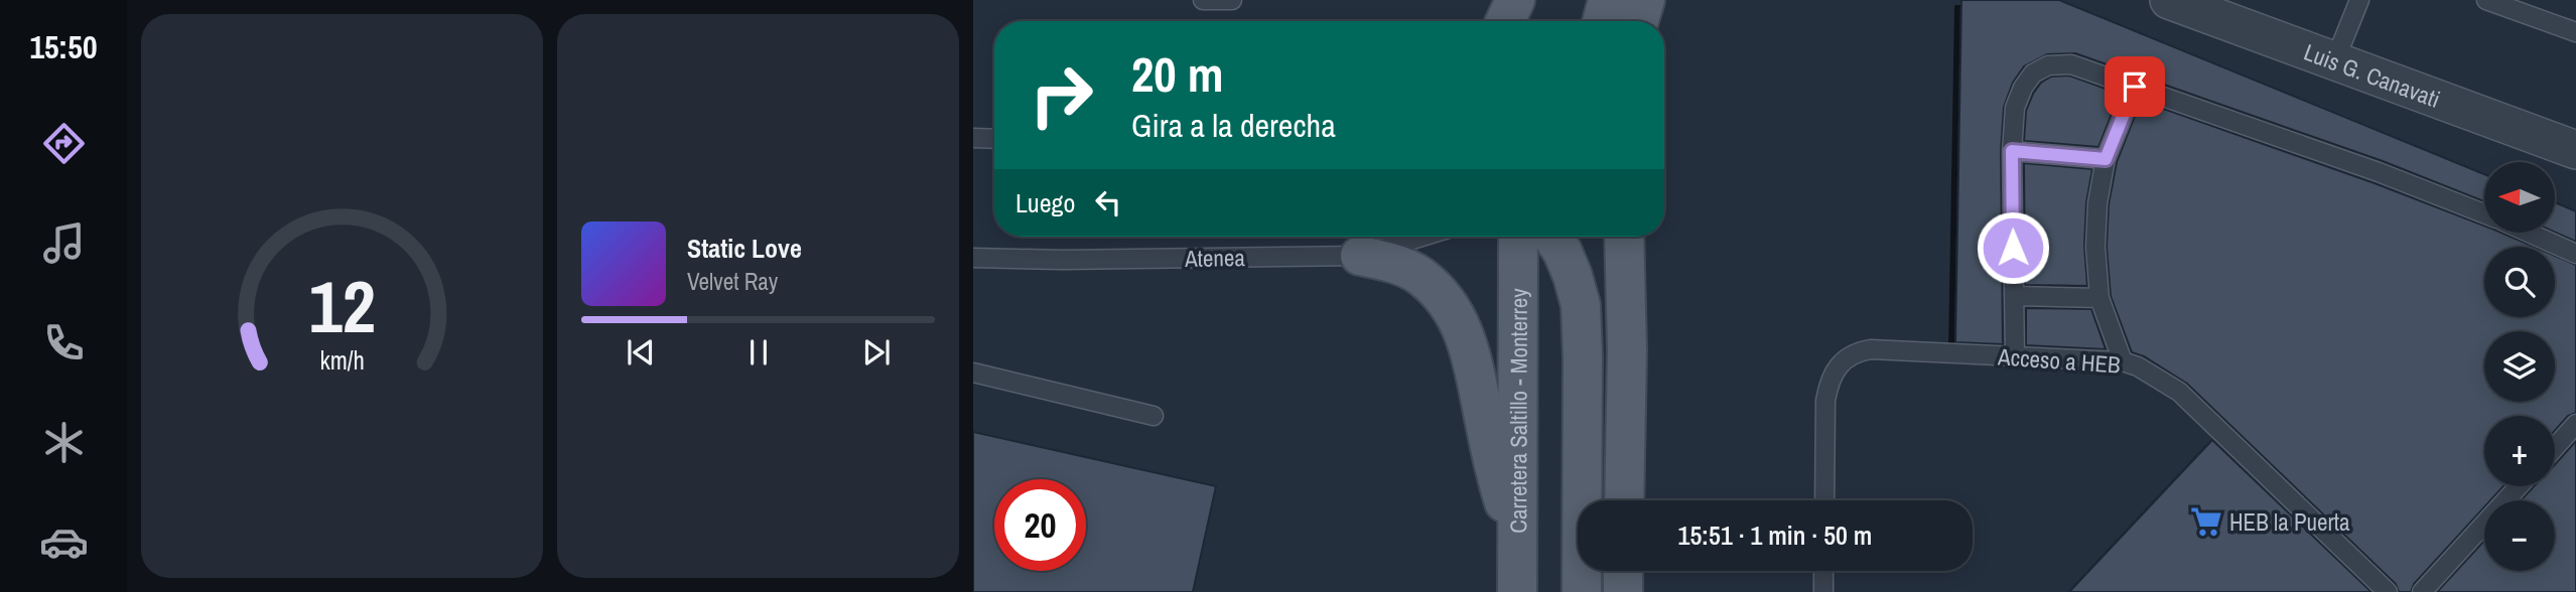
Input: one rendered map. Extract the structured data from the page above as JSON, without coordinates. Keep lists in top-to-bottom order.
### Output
{
  "streets": {
    "main road": ["Carretera Saltillo - Monterrey"],
    "street": ["Luis G. Canavati"],
    "lane": ["Atenea", "Acceso a HEB"]
  },
  "places": {
    "supermarket": ["HEB la Puerta"]
  },
  "north": "left",
  "page": {
    "tabs": "15:50",
    "turn": ["20 m", "Gira a la derecha"],
    "map_buttons": ["+", "−"],
    "then": "Luego",
    "song": ["Static Love", "Velvet Ray"],
    "limit": "20",
    "trip": "15:51 · 1 min · 50 m",
    "gauge": ["12", "km/h"]
  }
}
